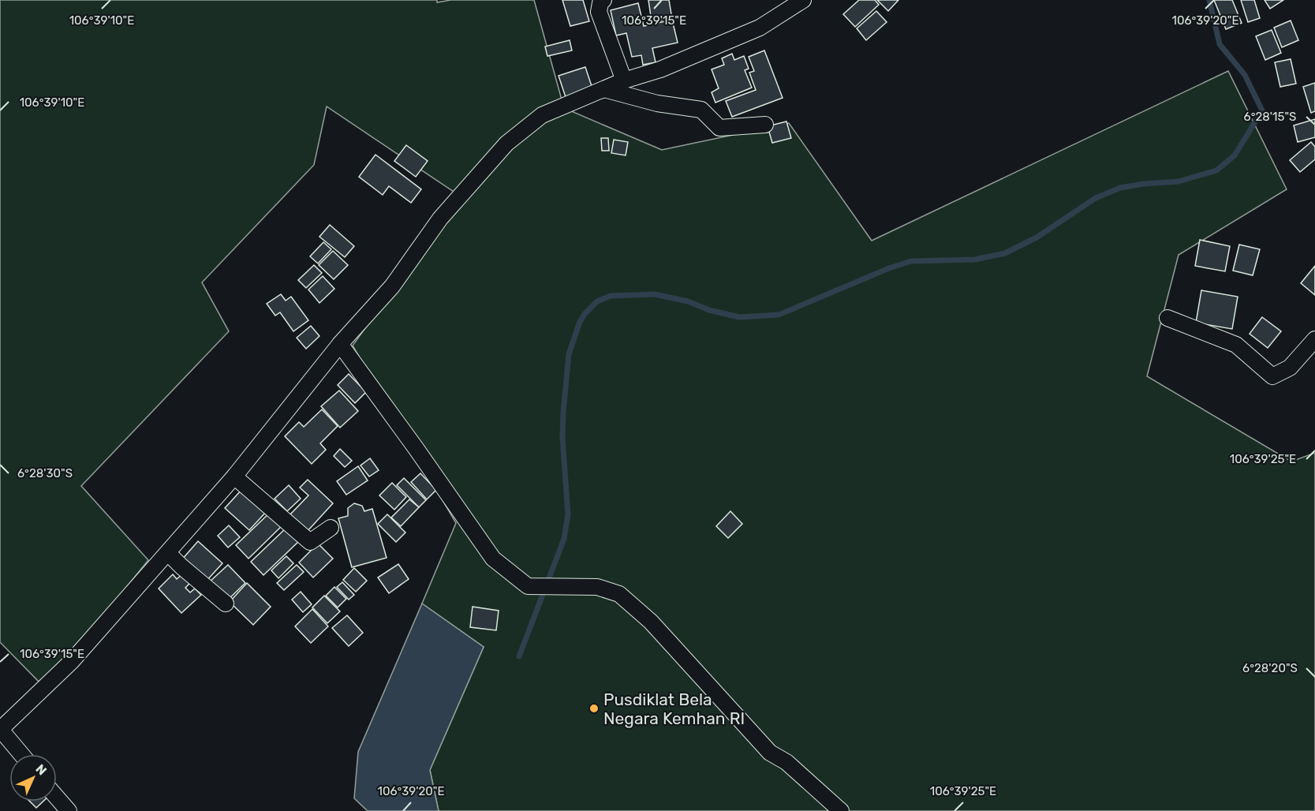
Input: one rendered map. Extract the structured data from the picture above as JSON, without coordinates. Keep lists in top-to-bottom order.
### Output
{
  "places": ["Pusdiklat Bela Negara Kemhan RI"],
  "north": "top right",
  "coordinates": [
    "106°39'10\"E",
    "106°39'15\"E",
    "106°39'20\"E",
    "6°28'15\"S",
    "106°39'25\"E",
    "6°28'30\"S",
    "6°28'20\"S"
  ]
}
